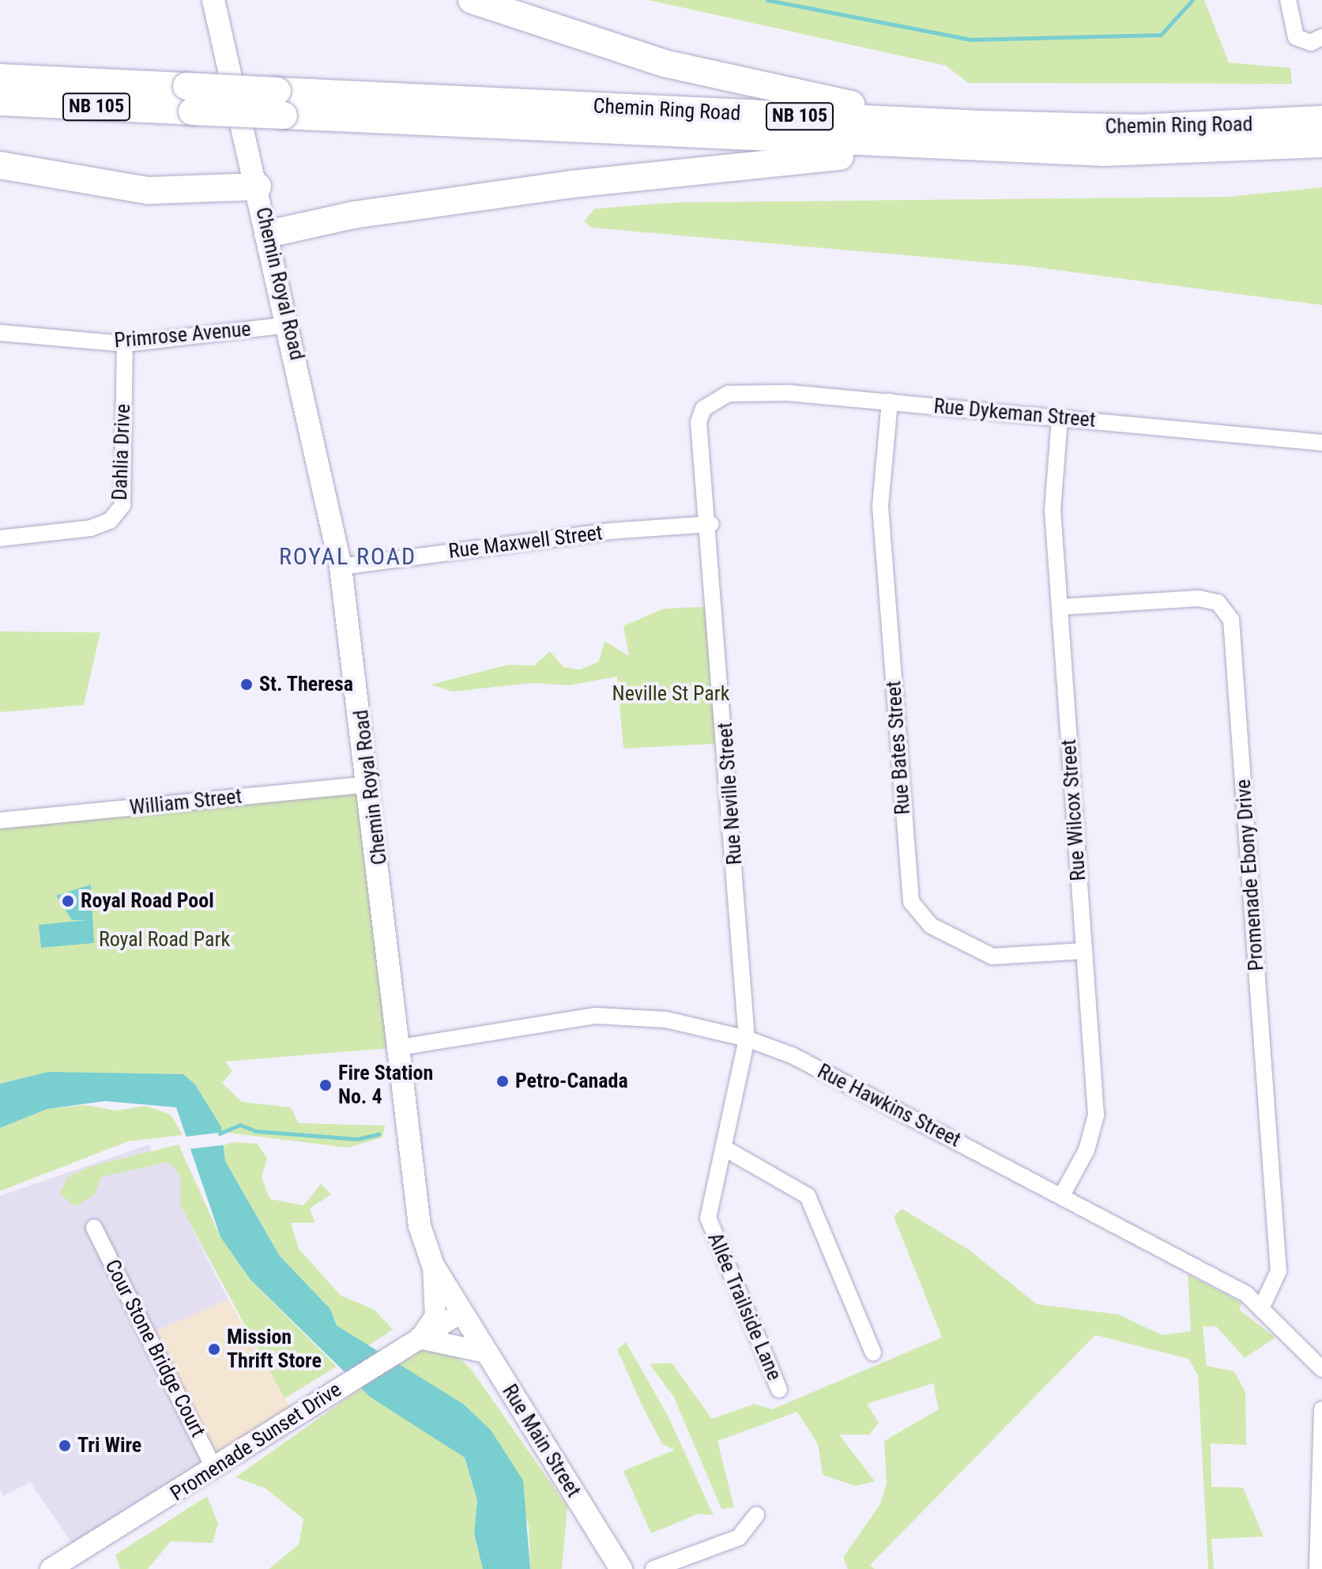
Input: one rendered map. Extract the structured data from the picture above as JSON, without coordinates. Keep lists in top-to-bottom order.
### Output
{
  "streets": {
    "highway": ["NB 105", "Chemin Ring Road"],
    "main road": ["Chemin Royal Road", "Rue Main Street"],
    "street": [
      "Primrose Avenue",
      "Rue Dykeman Street",
      "Dahlia Drive",
      "Rue Maxwell Street",
      "Rue Bates Street",
      "Rue Neville Street",
      "William Street",
      "Rue Wilcox Street",
      "Promenade Ebony Drive",
      "Rue Hawkins Street",
      "Allée Trailside Lane",
      "Cour Stone Bridge Court",
      "Promenade Sunset Drive"
    ]
  },
  "crossings": [
    ["NB 105", "Chemin Ring Road"],
    ["Chemin Royal Road", "Primrose Avenue"],
    ["Chemin Royal Road", "Rue Maxwell Street"],
    ["Chemin Royal Road", "William Street"],
    ["Chemin Royal Road", "Rue Hawkins Street"],
    ["Chemin Royal Road", "Rue Main Street"],
    ["Chemin Royal Road", "Promenade Sunset Drive"],
    ["Primrose Avenue", "Dahlia Drive"],
    ["Rue Dykeman Street", "Rue Bates Street"],
    ["Rue Dykeman Street", "Rue Neville Street"],
    ["Rue Dykeman Street", "Rue Wilcox Street"],
    ["Rue Maxwell Street", "Rue Neville Street"],
    ["Rue Bates Street", "Rue Wilcox Street"],
    ["Rue Neville Street", "Rue Hawkins Street"],
    ["Rue Neville Street", "Allée Trailside Lane"],
    ["Rue Wilcox Street", "Promenade Ebony Drive"],
    ["Rue Wilcox Street", "Rue Hawkins Street"],
    ["Promenade Ebony Drive", "Rue Hawkins Street"],
    ["Rue Hawkins Street", "Allée Trailside Lane"],
    ["Cour Stone Bridge Court", "Promenade Sunset Drive"],
    ["Rue Main Street", "Promenade Sunset Drive"]
  ],
  "districts": ["ROYAL ROAD"],
  "parks": ["Neville St Park", "Royal Road Park"],
  "places": [
    "St. Theresa",
    "Royal Road Pool",
    "Petro-Canada",
    "Fire Station No. 4",
    "Mission Thrift Store",
    "Tri Wire"
  ]
}
